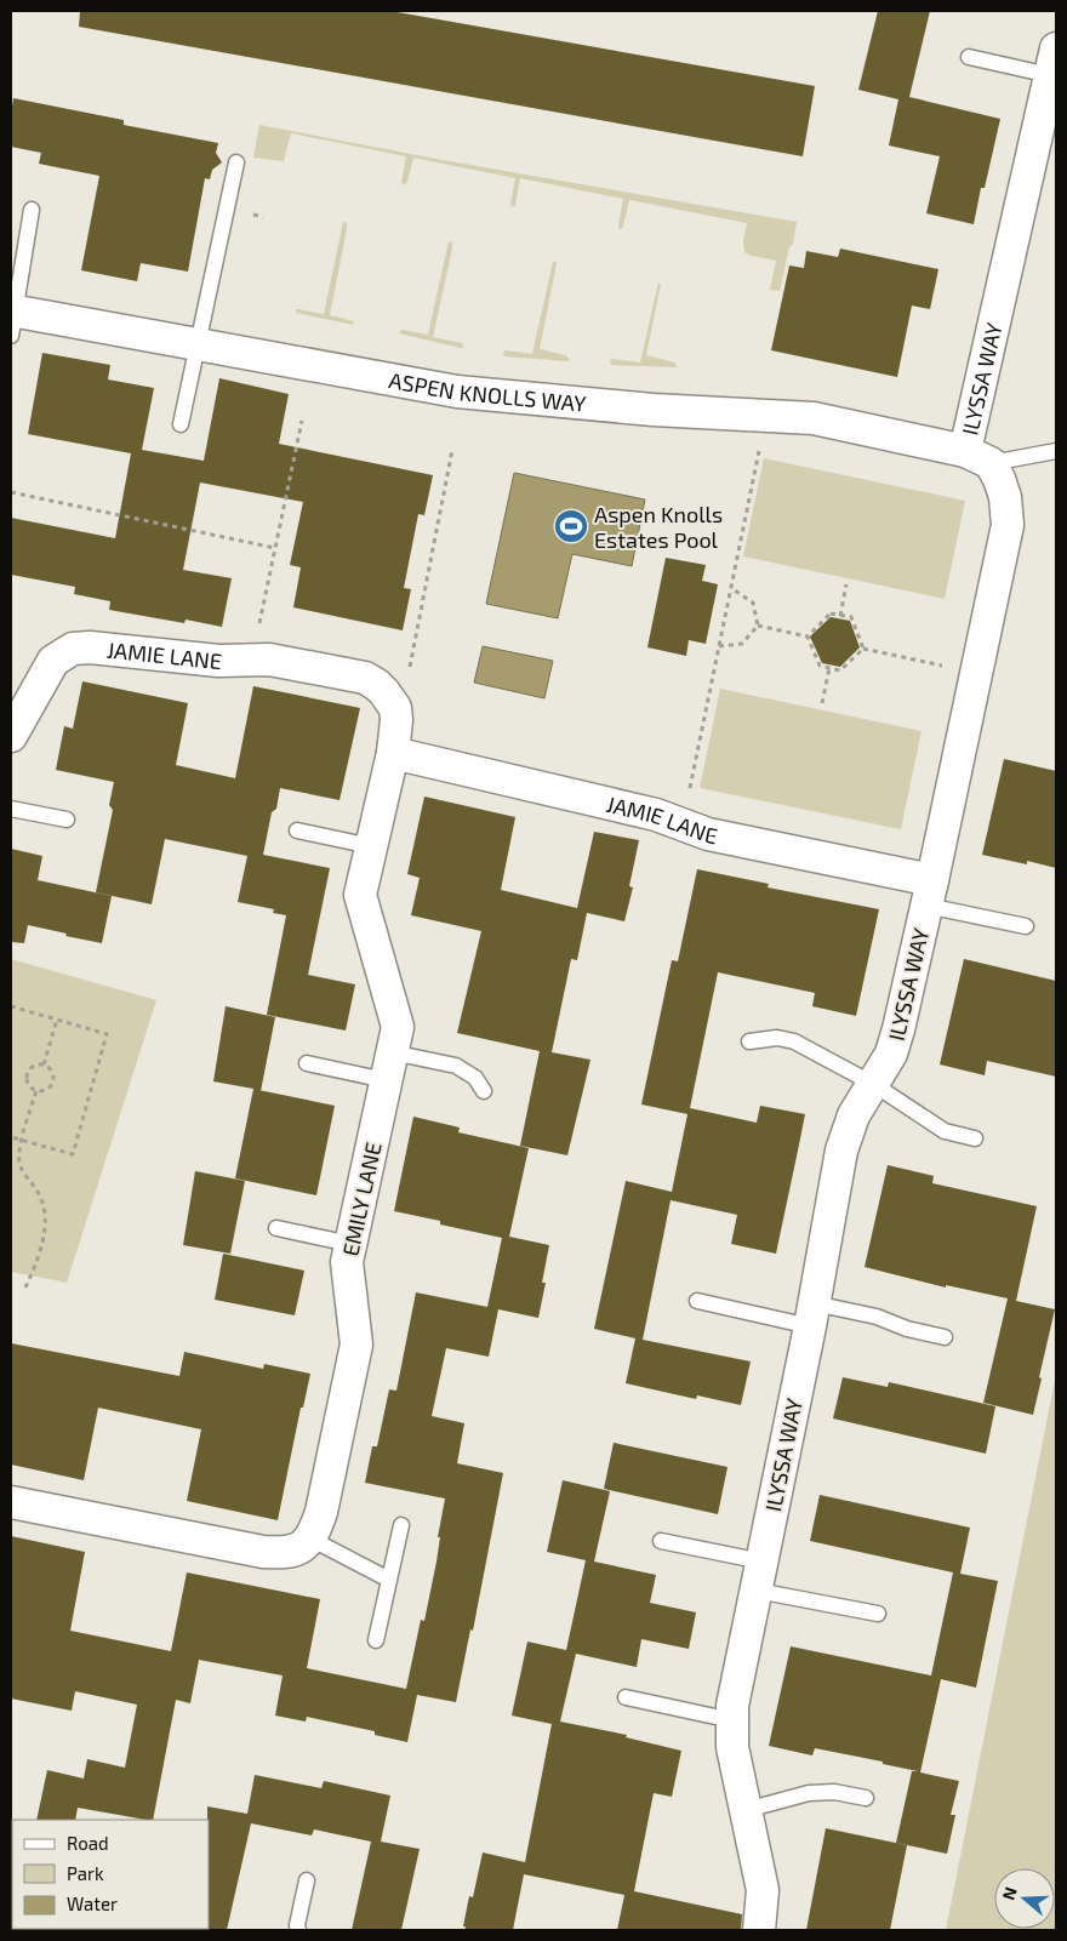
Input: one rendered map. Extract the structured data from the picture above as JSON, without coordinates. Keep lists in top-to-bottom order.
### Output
{
  "streets": {
    "street": [
      "ILYSSA WAY",
      "ASPEN KNOLLS WAY",
      "JAMIE LANE",
      "EMILY LANE"
    ]
  },
  "crossings": [
    ["ILYSSA WAY", "ASPEN KNOLLS WAY"],
    ["ILYSSA WAY", "JAMIE LANE"],
    ["JAMIE LANE", "EMILY LANE"]
  ],
  "places": {
    "sports": ["Aspen Knolls Estates Pool"]
  },
  "legend": ["Road", "Park", "Water"],
  "north": "left"
}
